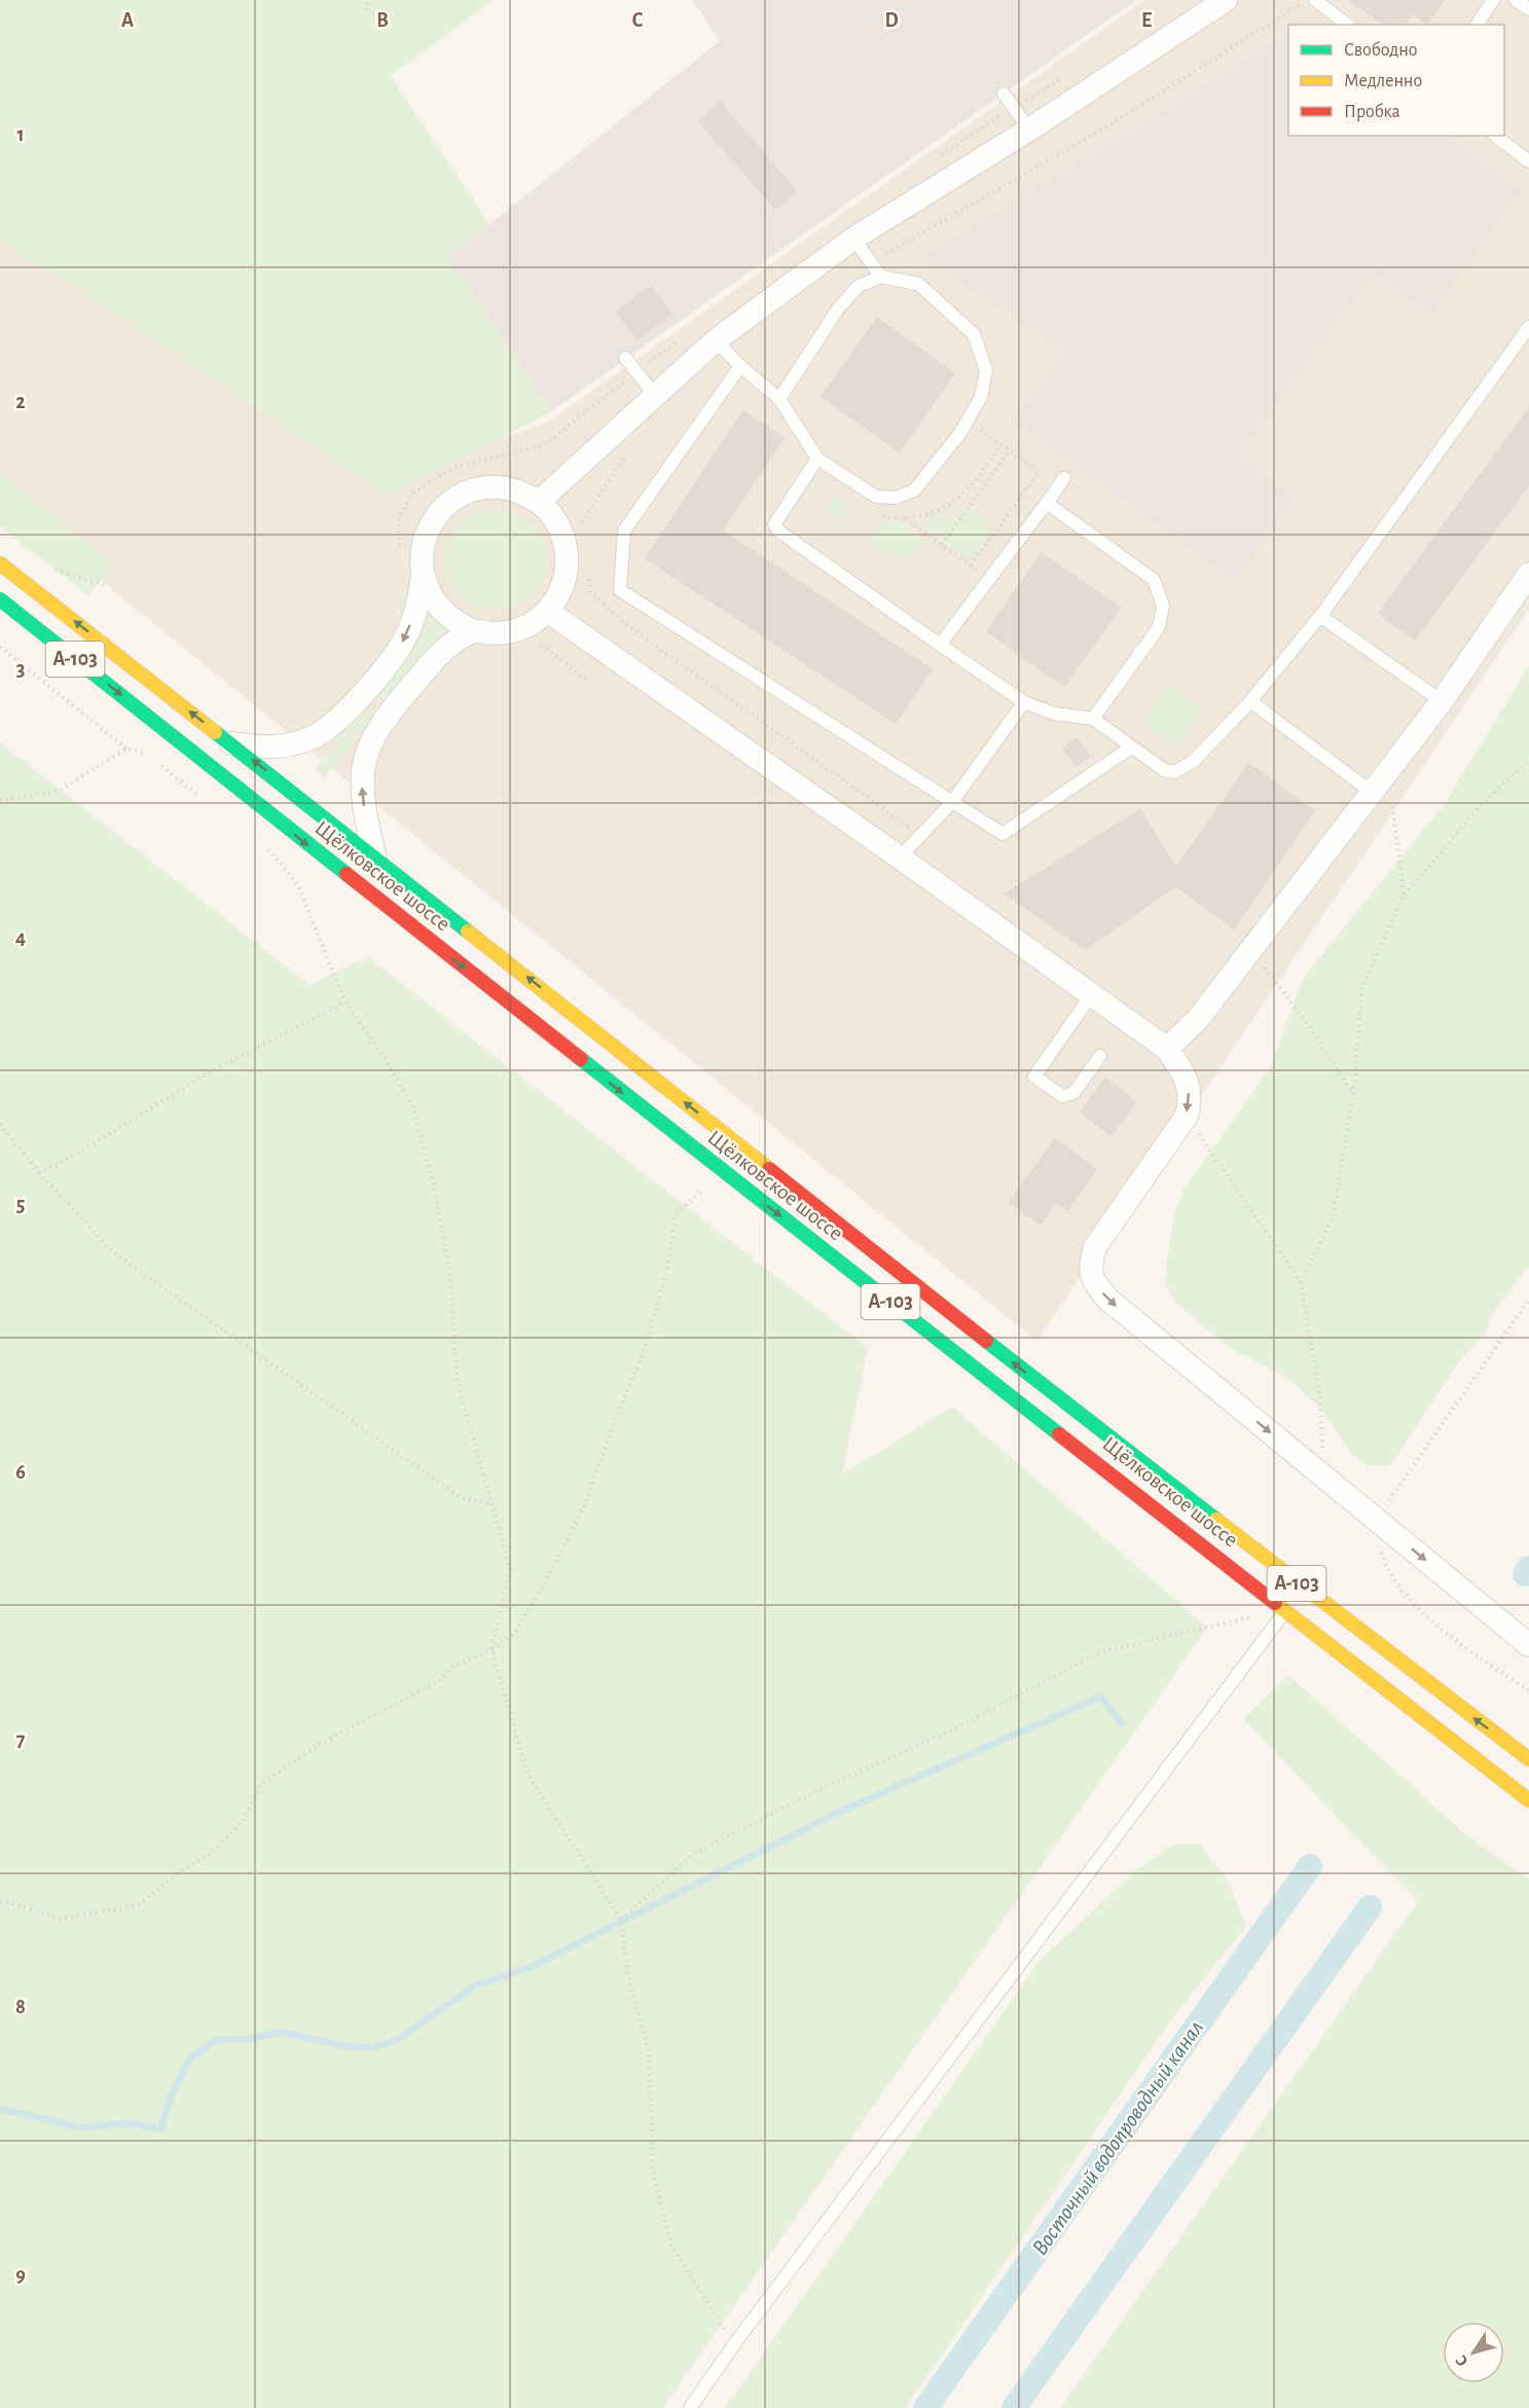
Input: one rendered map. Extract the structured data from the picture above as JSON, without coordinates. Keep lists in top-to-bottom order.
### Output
{
  "streets": {
    "main road": ["А-103", "Щёлковское шоссе"]
  },
  "water": ["Восточный водопроводный канал"],
  "legend": ["Свободно", "Медленно", "Пробка"],
  "north": "bottom left",
  "grid": {
    "columns": [
      "A",
      "B",
      "C",
      "D",
      "E"
    ],
    "rows": [
      "1",
      "2",
      "3",
      "4",
      "5",
      "6",
      "7",
      "8",
      "9"
    ]
  }
}
